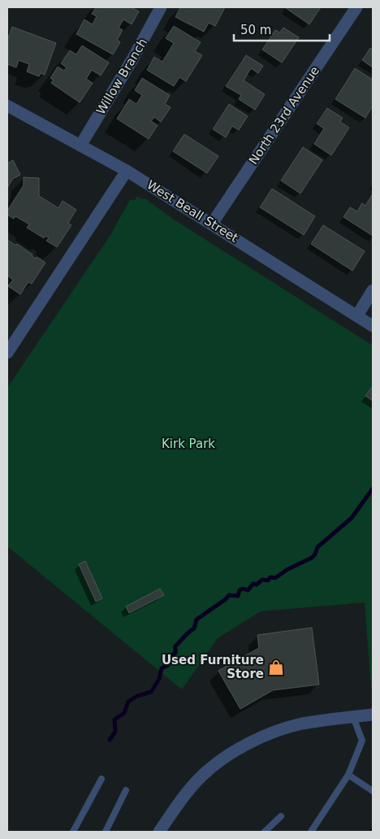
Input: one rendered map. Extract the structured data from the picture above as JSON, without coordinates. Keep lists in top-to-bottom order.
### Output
{
  "streets": {
    "street": ["Willow Branch", "North 23rd Avenue", "West Beall Street"]
  },
  "crossings": [
    ["Willow Branch", "West Beall Street"],
    ["North 23rd Avenue", "West Beall Street"]
  ],
  "parks": ["Kirk Park"],
  "places": {
    "shop": ["Used Furniture Store"]
  },
  "scale_bar": "50 m"
}
